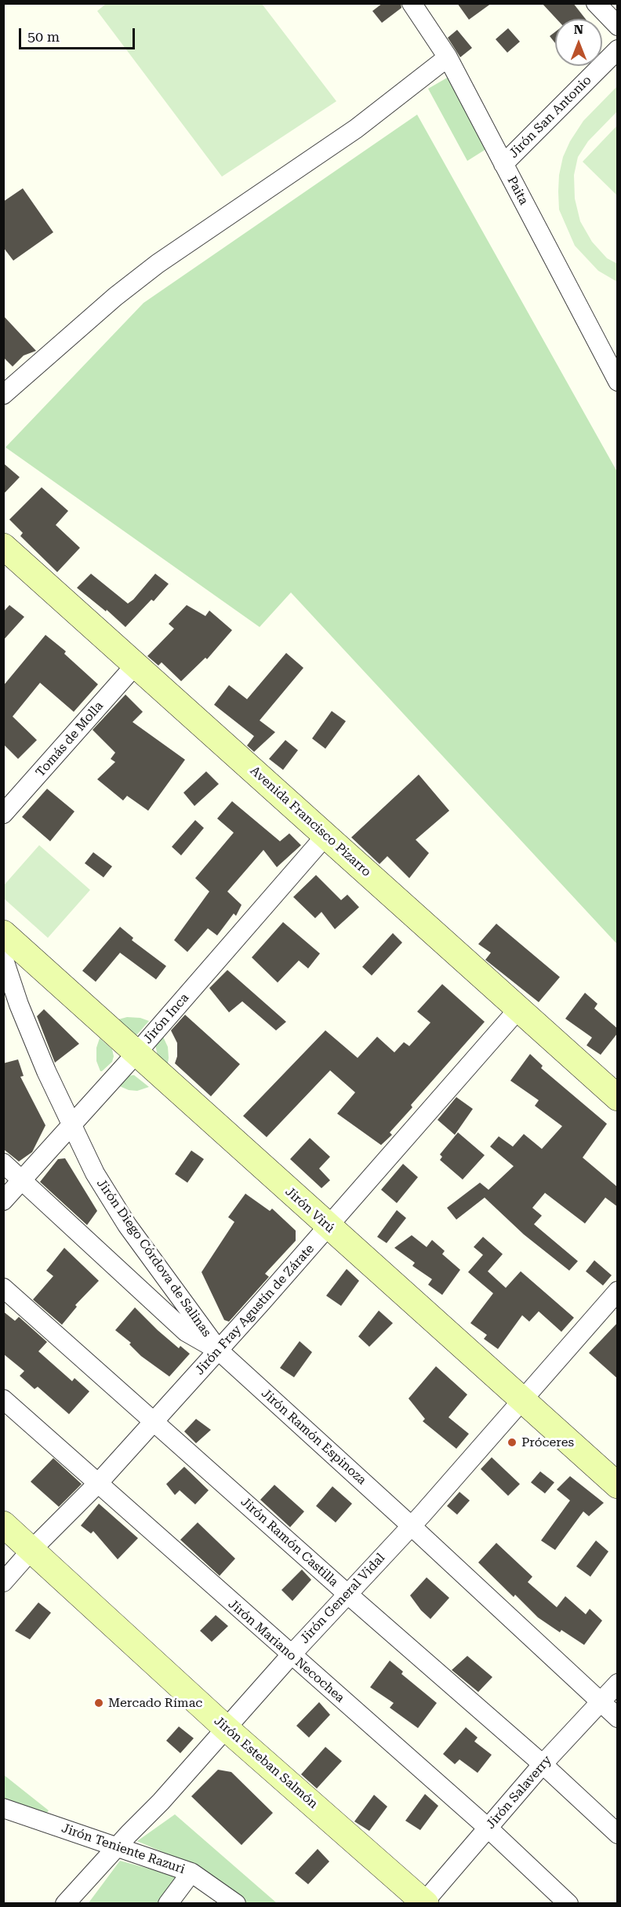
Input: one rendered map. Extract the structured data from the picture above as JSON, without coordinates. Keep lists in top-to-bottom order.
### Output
{
  "streets": {
    "main road": ["Avenida Francisco Pizarro", "Jirón Virú", "Jirón Esteban Salmón"],
    "street": [
      "Jirón San Antonio",
      "Paita",
      "Tomás de Molla",
      "Jirón Inca",
      "Jirón Diego Córdova de Salinas",
      "Jirón Fray Agustín de Zárate",
      "Jirón Ramón Espinoza",
      "Jirón Ramón Castilla",
      "Jirón General Vidal",
      "Jirón Mariano Necochea",
      "Jirón Salaverry",
      "Jirón Teniente Razuri"
    ]
  },
  "crossings": [
    ["Jirón San Antonio", "Paita"],
    ["Tomás de Molla", "Avenida Francisco Pizarro"],
    ["Avenida Francisco Pizarro", "Jirón Inca"],
    ["Avenida Francisco Pizarro", "Jirón Fray Agustín de Zárate"],
    ["Jirón Inca", "Jirón Virú"],
    ["Jirón Inca", "Jirón Diego Córdova de Salinas"],
    ["Jirón Inca", "Jirón Ramón Espinoza"],
    ["Jirón Virú", "Jirón Fray Agustín de Zárate"],
    ["Jirón Virú", "Jirón General Vidal"],
    ["Jirón Diego Córdova de Salinas", "Jirón Fray Agustín de Zárate"],
    ["Jirón Diego Córdova de Salinas", "Jirón Ramón Espinoza"],
    ["Jirón Fray Agustín de Zárate", "Jirón Ramón Espinoza"],
    ["Jirón Fray Agustín de Zárate", "Jirón Ramón Castilla"],
    ["Jirón Fray Agustín de Zárate", "Jirón Mariano Necochea"],
    ["Jirón Fray Agustín de Zárate", "Jirón Esteban Salmón"],
    ["Jirón Ramón Espinoza", "Jirón General Vidal"],
    ["Jirón Ramón Espinoza", "Jirón Salaverry"],
    ["Jirón Ramón Castilla", "Jirón General Vidal"],
    ["Jirón Ramón Castilla", "Jirón Salaverry"],
    ["Jirón General Vidal", "Jirón Mariano Necochea"],
    ["Jirón General Vidal", "Jirón Esteban Salmón"],
    ["Jirón General Vidal", "Jirón Teniente Razuri"],
    ["Jirón Mariano Necochea", "Jirón Salaverry"],
    ["Jirón Esteban Salmón", "Jirón Salaverry"]
  ],
  "places": ["Próceres", "Mercado Rímac"],
  "scale_bar": "50 m",
  "north": "top"
}
